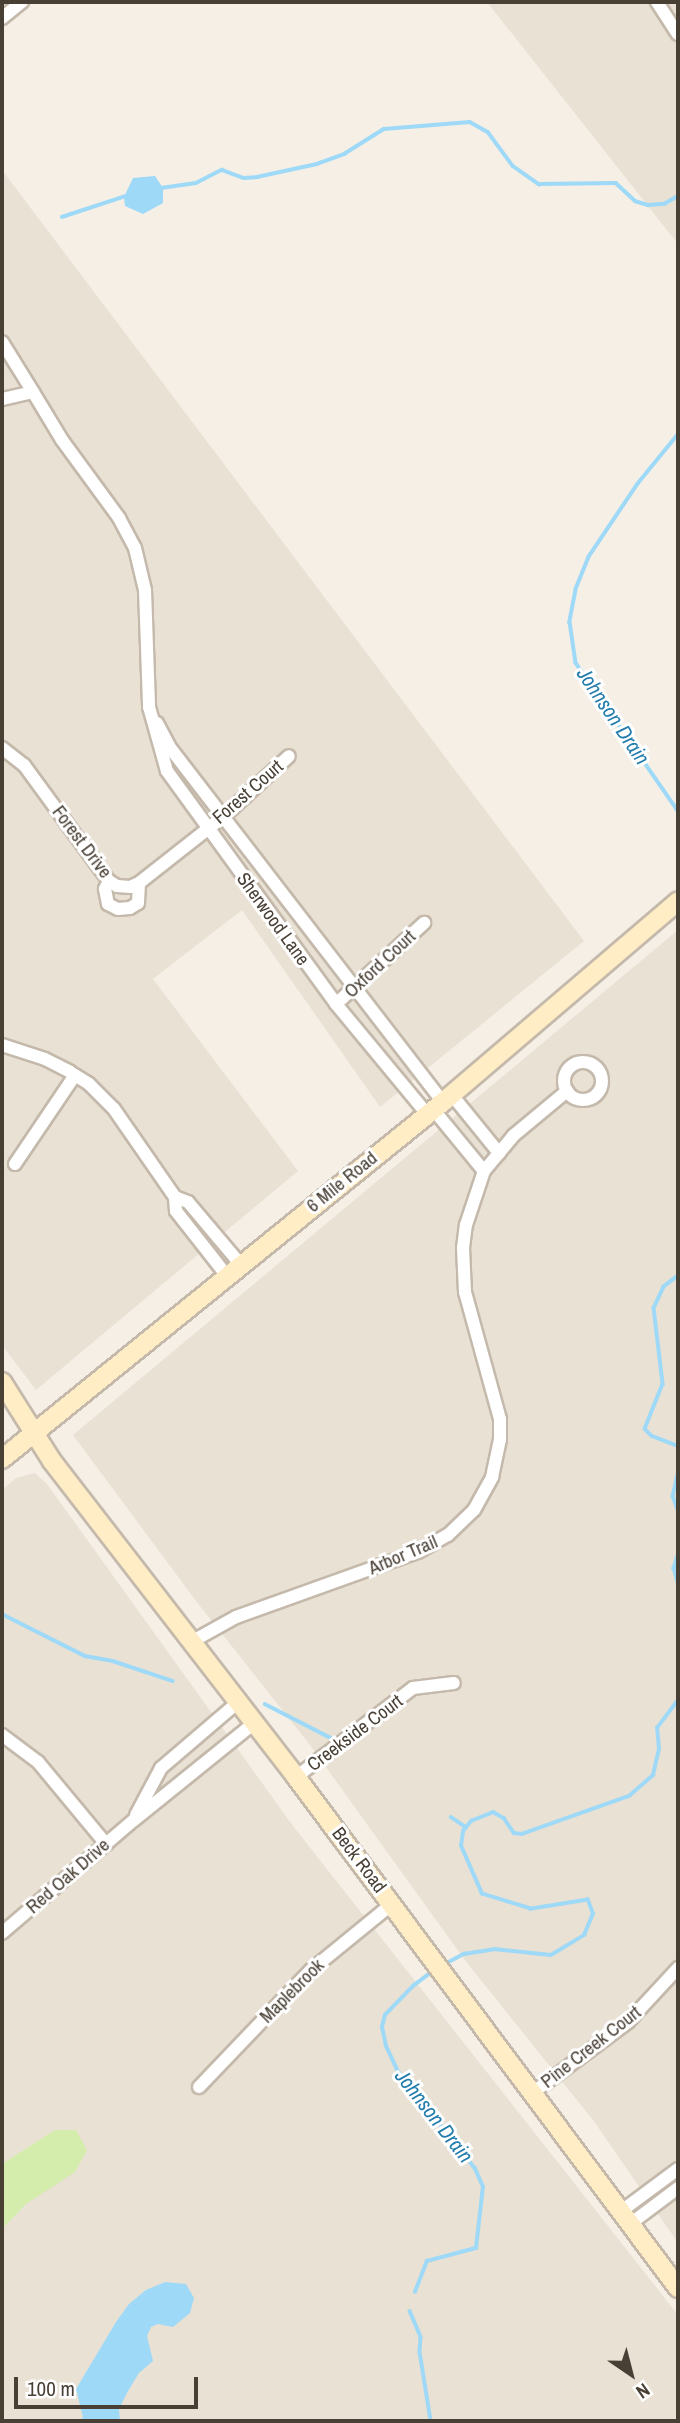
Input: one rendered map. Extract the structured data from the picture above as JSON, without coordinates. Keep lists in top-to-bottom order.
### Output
{
  "streets": {
    "main road": ["6 Mile Road", "Beck Road"],
    "street": [
      "Forest Court",
      "Forest Drive",
      "Sherwood Lane",
      "Oxford Court",
      "Arbor Trail",
      "Creekside Court",
      "Red Oak Drive",
      "Maplebrook",
      "Pine Creek Court"
    ]
  },
  "crossings": [
    ["Forest Court", "Forest Drive"],
    ["Forest Court", "Sherwood Lane"],
    ["Forest Drive", "Sherwood Lane"],
    ["Sherwood Lane", "Oxford Court"],
    ["Sherwood Lane", "6 Mile Road"],
    ["6 Mile Road", "Beck Road"],
    ["Arbor Trail", "Beck Road"],
    ["Creekside Court", "Beck Road"],
    ["Beck Road", "Red Oak Drive"],
    ["Beck Road", "Maplebrook"],
    ["Beck Road", "Pine Creek Court"]
  ],
  "water": ["Johnson Drain"],
  "scale_bar": "100 m",
  "north": "bottom right"
}
